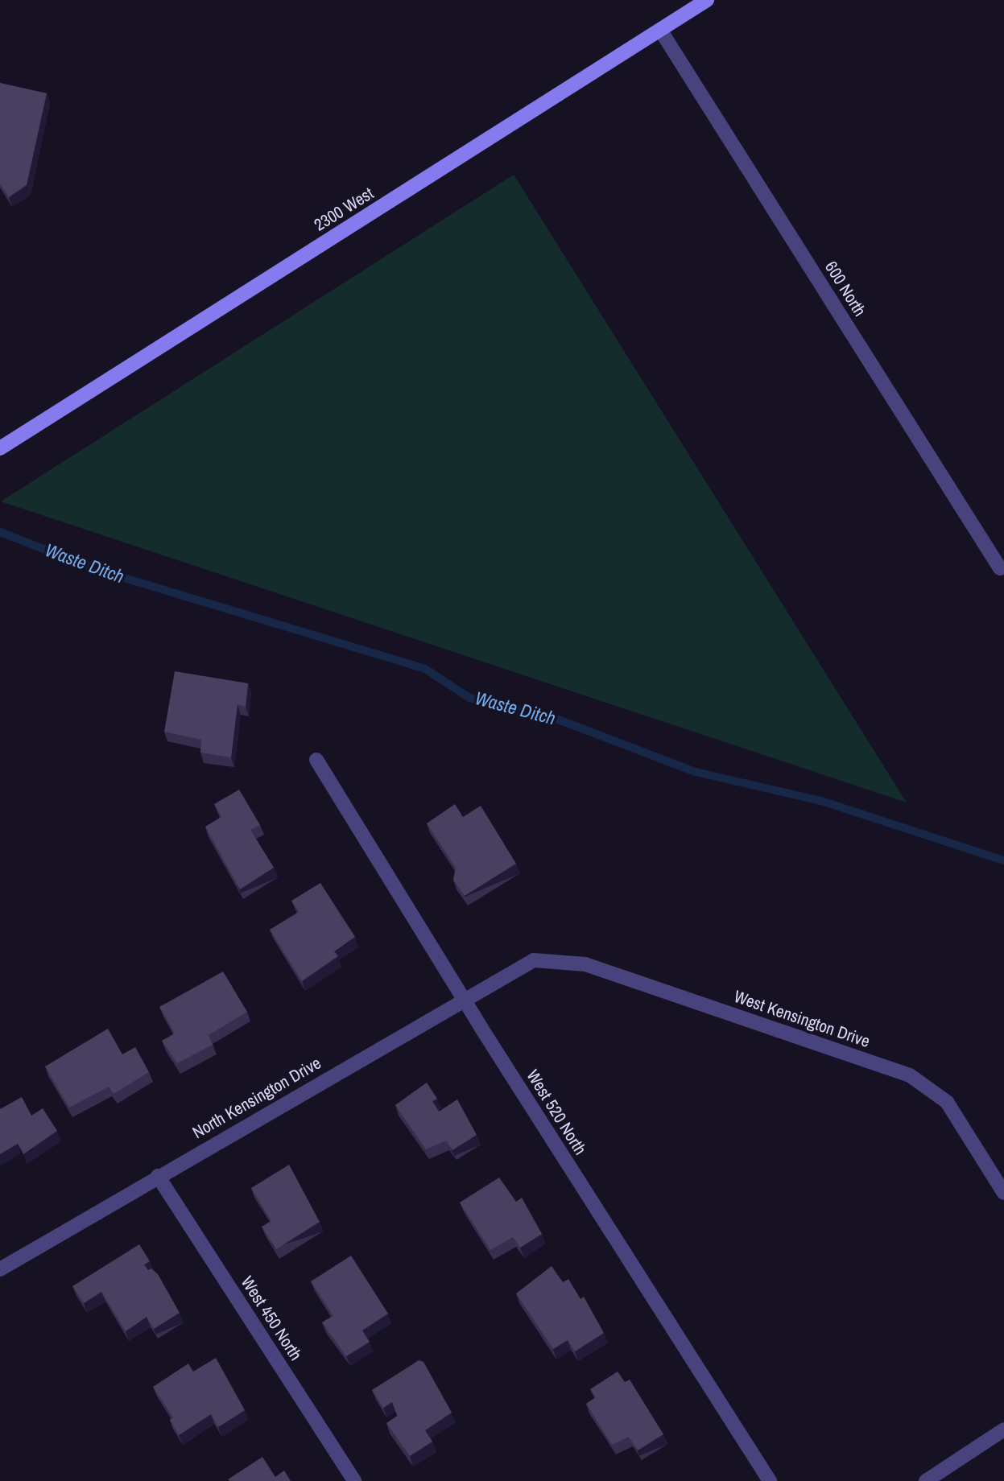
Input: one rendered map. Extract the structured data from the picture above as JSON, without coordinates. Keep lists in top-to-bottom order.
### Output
{
  "streets": {
    "main road": ["2300 West"],
    "street": [
      "600 North",
      "West Kensington Drive",
      "North Kensington Drive",
      "West 520 North",
      "West 450 North"
    ]
  },
  "crossings": [
    ["2300 West", "600 North"],
    ["West Kensington Drive", "North Kensington Drive"],
    ["North Kensington Drive", "West 520 North"],
    ["North Kensington Drive", "West 450 North"]
  ],
  "water": ["Waste Ditch"]
}
